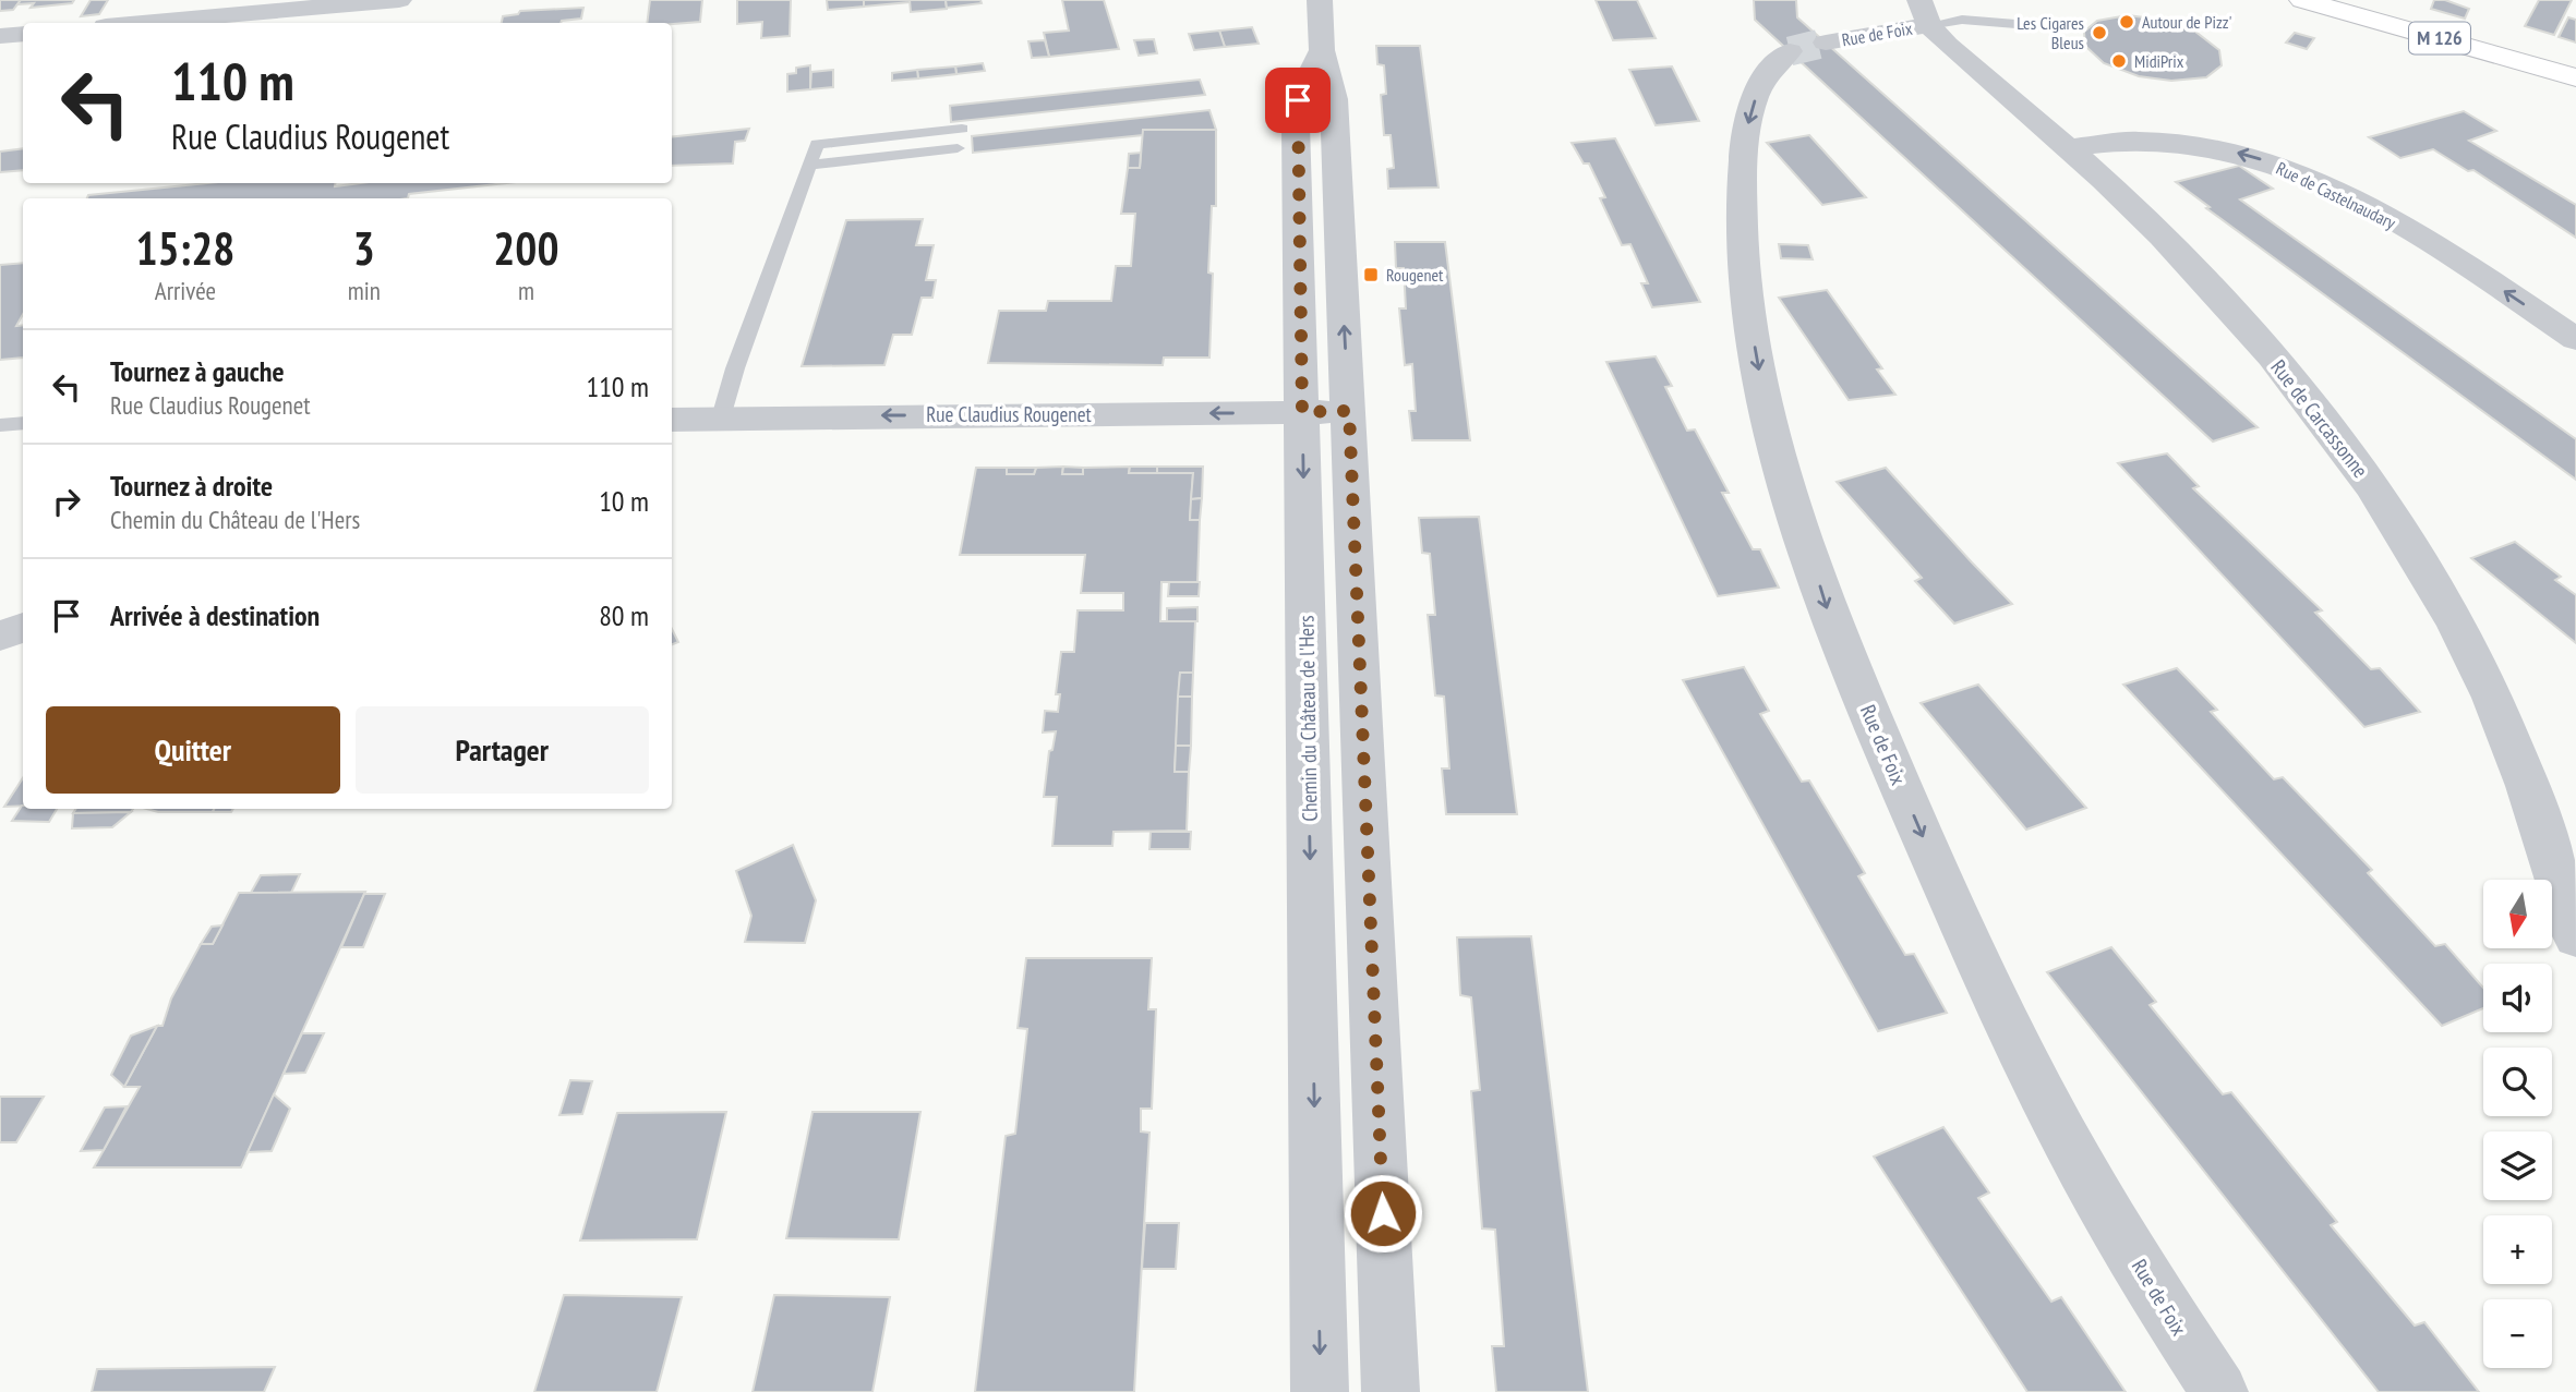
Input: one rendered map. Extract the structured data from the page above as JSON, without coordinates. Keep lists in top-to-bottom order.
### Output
{
  "streets": {
    "main road": ["M 126"],
    "street": [
      "Rue de Foix",
      "Rue de Castelnaudary",
      "Rue Claudius Rougenet",
      "Rue de Carcassonne",
      "Chemin du Château de l'Hers"
    ]
  },
  "crossings": [
    ["Rue de Foix", "Rue de Carcassonne"],
    ["Rue de Castelnaudary", "Rue de Carcassonne"],
    ["Rue Claudius Rougenet", "Chemin du Château de l'Hers"]
  ],
  "one_way": ["Rue de Foix", "Rue de Castelnaudary", "Rue Claudius Rougenet"],
  "places": {
    "other": ["Autour de Pizz'", "Les Cigares Bleus", "MidiPrix"],
    "transit": ["Rougenet"]
  },
  "north": "bottom",
  "page": {
    "turn": ["110 m", "Rue Claudius Rougenet"],
    "eta": [
      "15:28",
      "Arrivée",
      "3",
      "min",
      "200",
      "m"
    ],
    "list": [
      {
        "name": "Tournez à gauche",
        "note": "Rue Claudius Rougenet",
        "value": "110 m"
      },
      {
        "name": "Tournez à droite",
        "note": "Chemin du Château de l'Hers",
        "value": "10 m"
      },
      {
        "name": "Arrivée à destination",
        "value": "80 m"
      }
    ],
    "buttons": ["Quitter", "Partager"],
    "map_buttons": ["+", "−"]
  }
}
